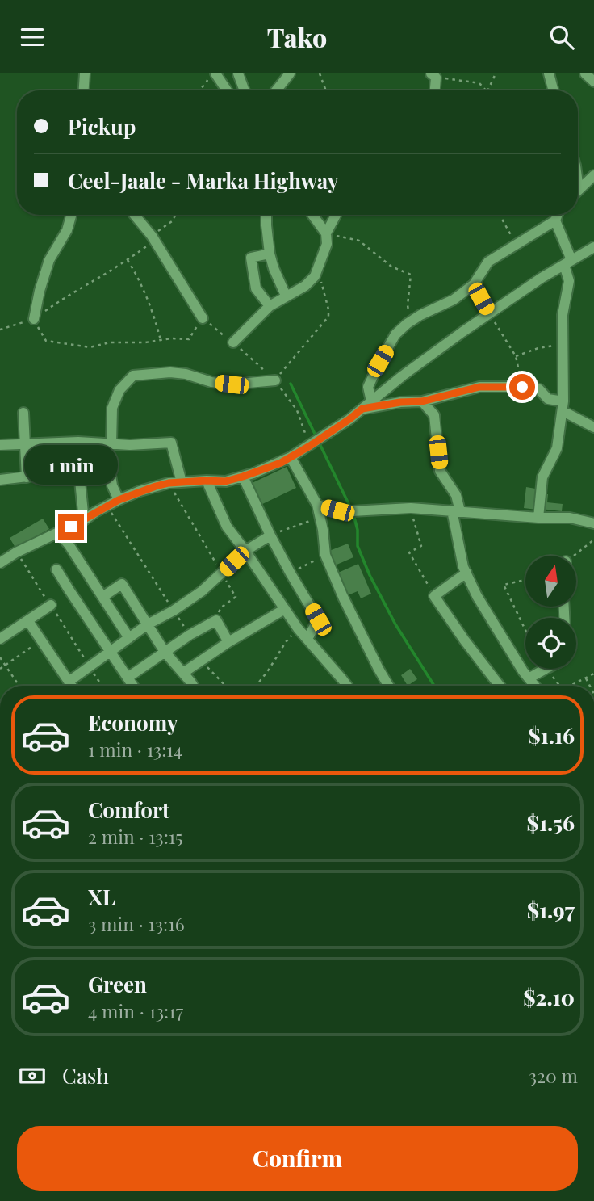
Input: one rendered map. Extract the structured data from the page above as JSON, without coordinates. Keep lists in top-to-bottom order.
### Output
{
  "north": "top",
  "page": {
    "header": "Tako",
    "banner": ["Pickup", "Ceel-Jaale - Marka Highway"],
    "bubble": "1 min",
    "list": [
      {
        "name": "Economy",
        "note": "1 min · 13:14",
        "value": "$1.16"
      },
      {
        "name": "Comfort",
        "note": "2 min · 13:15",
        "value": "$1.56"
      },
      {
        "name": "XL",
        "note": "3 min · 13:16",
        "value": "$1.97"
      },
      {
        "name": "Green",
        "note": "4 min · 13:17",
        "value": "$2.10"
      }
    ],
    "pay": ["Cash", "320 m"],
    "buttons": "Confirm"
  }
}
